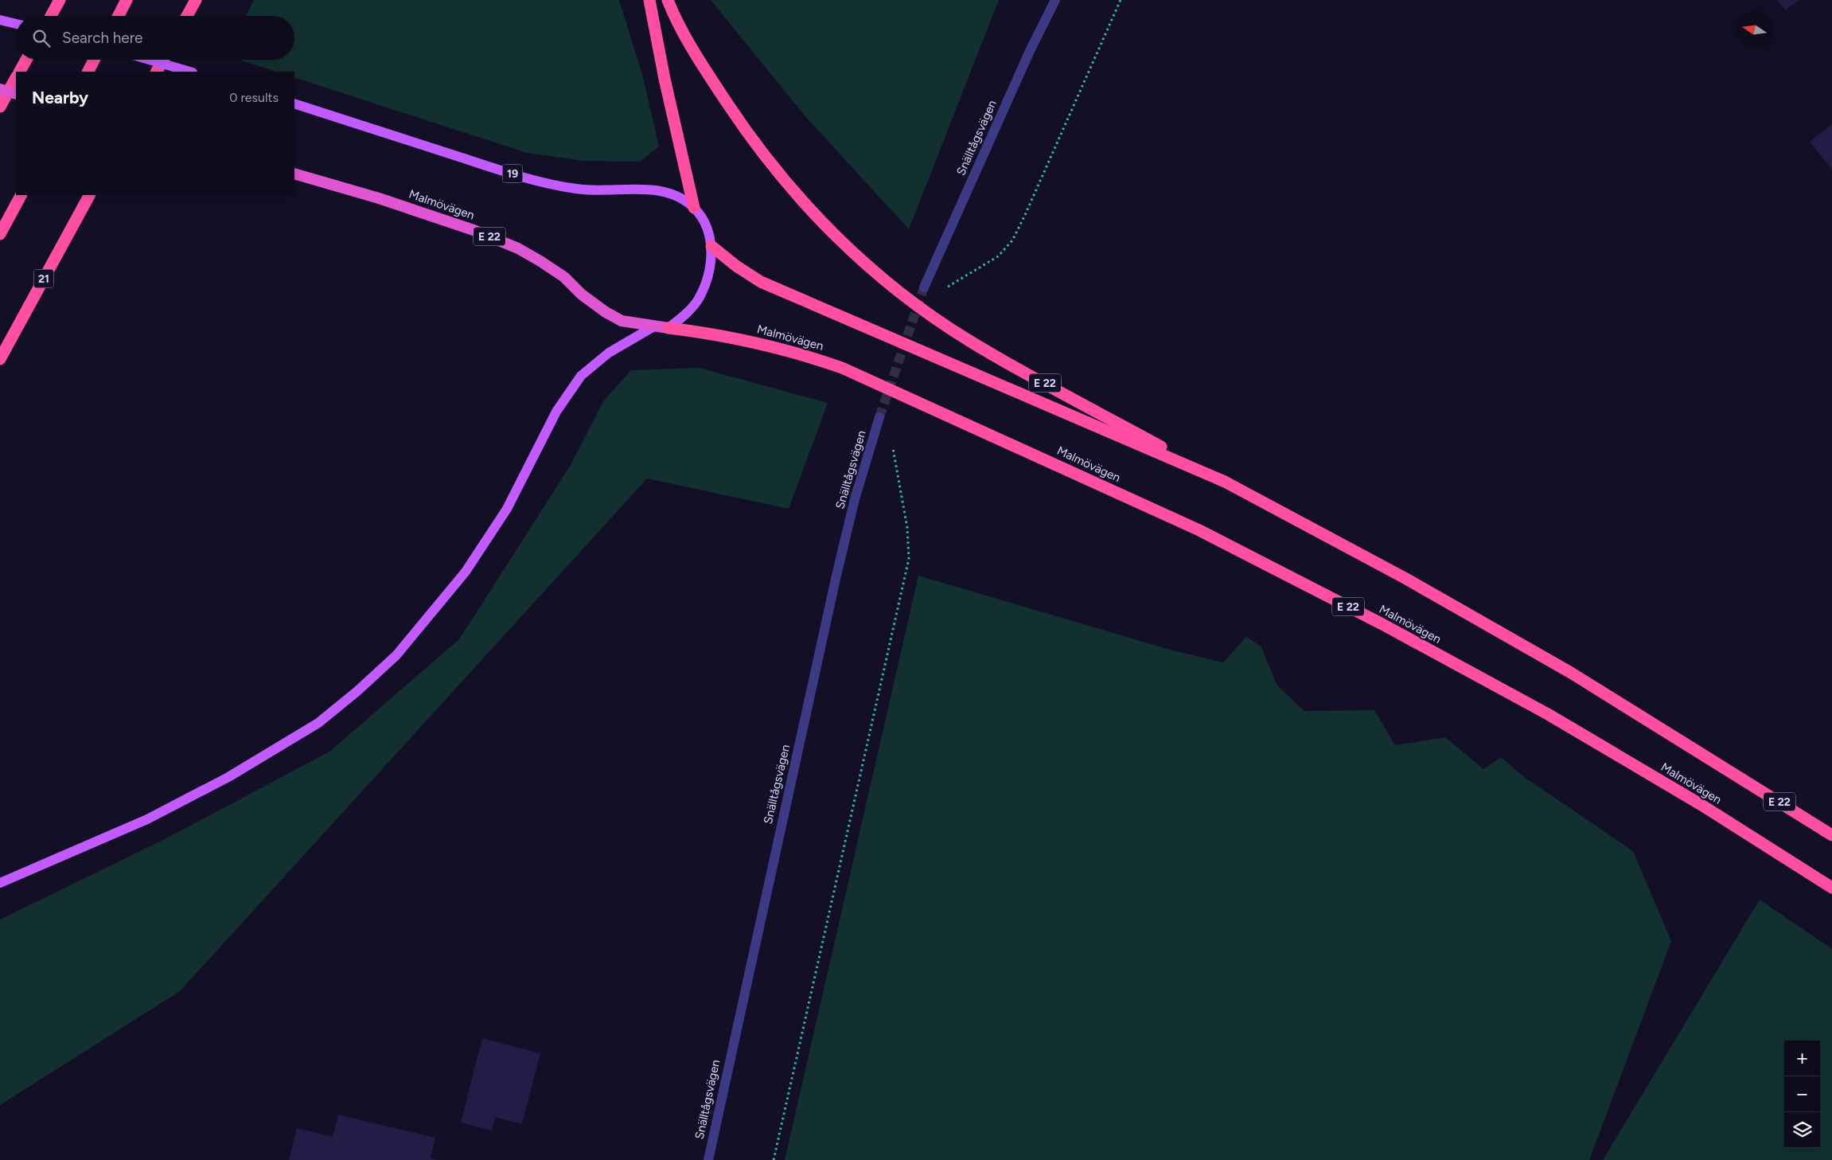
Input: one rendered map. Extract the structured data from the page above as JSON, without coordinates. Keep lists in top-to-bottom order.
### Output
{
  "streets": {
    "highway": ["Malmövägen", "E 22", "21"],
    "main road": ["19"],
    "street": ["Snälltågsvägen"]
  },
  "north": "left",
  "page": {
    "search": "Search here",
    "heading": ["Nearby", "0 results"],
    "map_buttons": ["+", "−"]
  }
}
